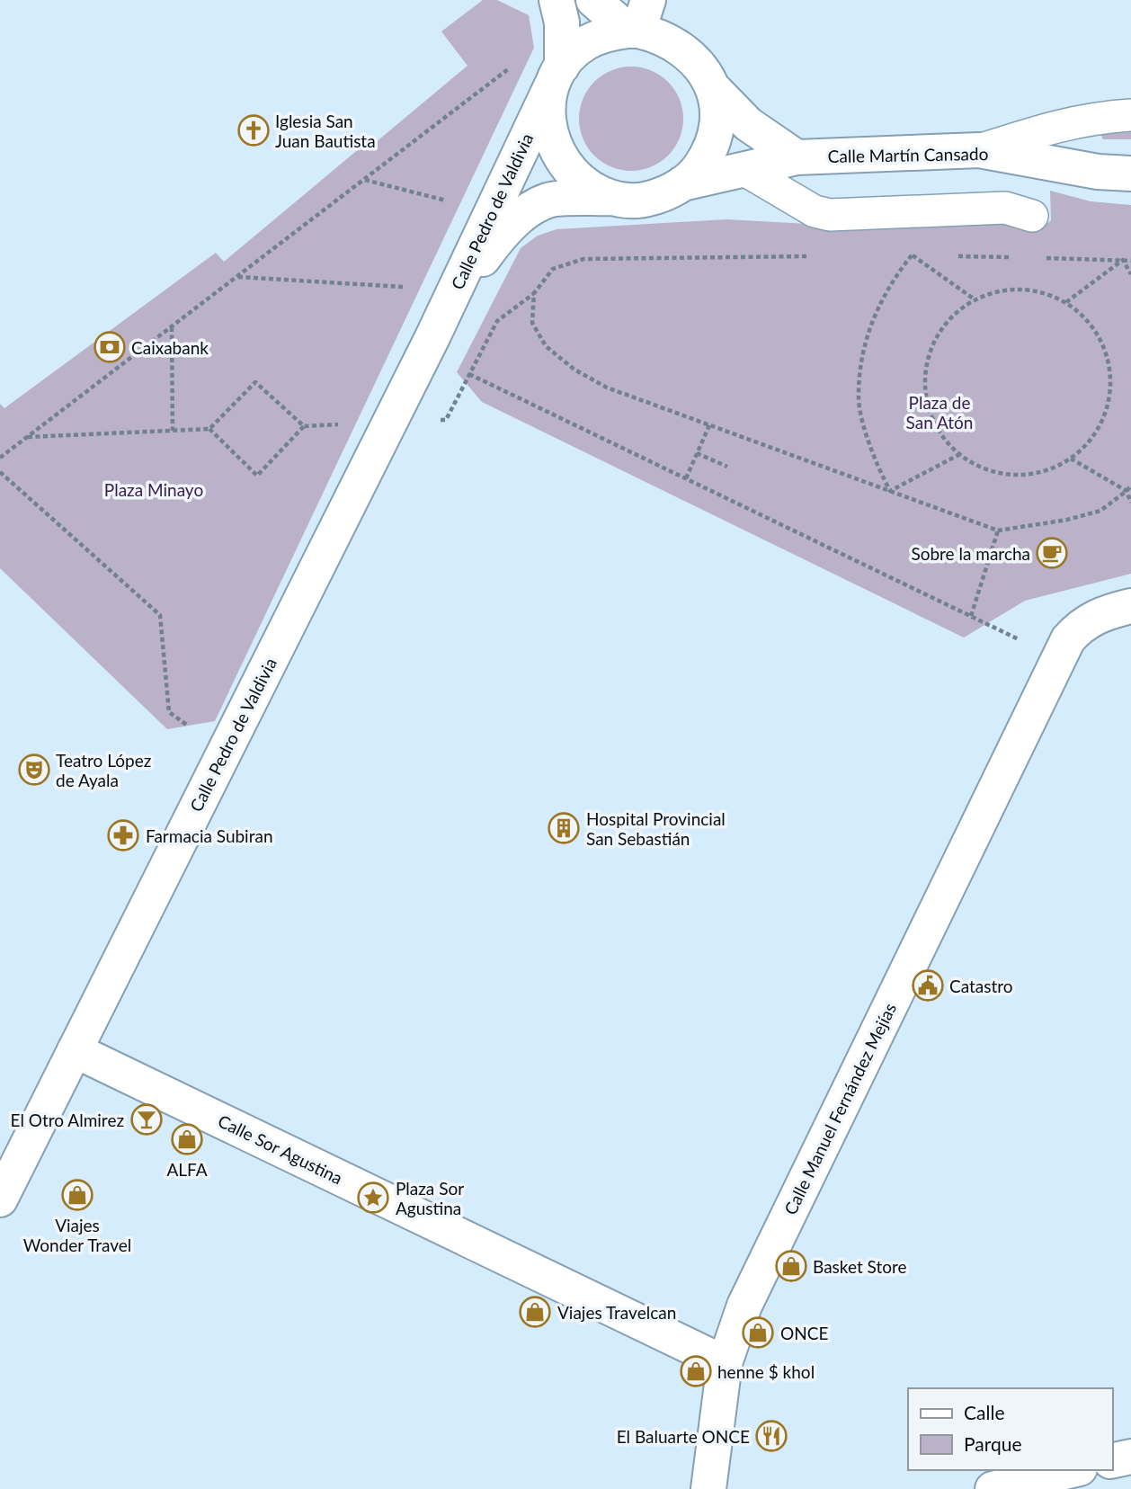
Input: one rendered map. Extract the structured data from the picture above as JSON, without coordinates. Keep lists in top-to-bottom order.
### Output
{
  "streets": {
    "street": [
      "Calle Martín Cansado",
      "Calle Pedro de Valdivia",
      "Calle Manuel Fernández Mejías",
      "Calle Sor Agustina"
    ]
  },
  "crossings": [
    ["Calle Martín Cansado", "Calle Pedro de Valdivia"],
    ["Calle Pedro de Valdivia", "Calle Sor Agustina"],
    ["Calle Manuel Fernández Mejías", "Calle Sor Agustina"]
  ],
  "parks": ["Plaza de San Atón", "Plaza Minayo"],
  "places": {
    "church": ["Iglesia San Juan Bautista"],
    "bank": ["Caixabank"],
    "cafe": ["Sobre la marcha"],
    "theatre": ["Teatro López de Ayala"],
    "building": ["Hospital Provincial San Sebastián"],
    "pharmacy": ["Farmacia Subiran"],
    "public building": ["Catastro"],
    "bar": ["El Otro Almirez"],
    "shop": [
      "ALFA",
      "Viajes Wonder Travel",
      "Basket Store",
      "Viajes Travelcan",
      "ONCE",
      "henne $ khol"
    ],
    "place": ["Plaza Sor Agustina"],
    "restaurant": ["El Baluarte ONCE"]
  },
  "legend": ["Calle", "Parque"]
}
